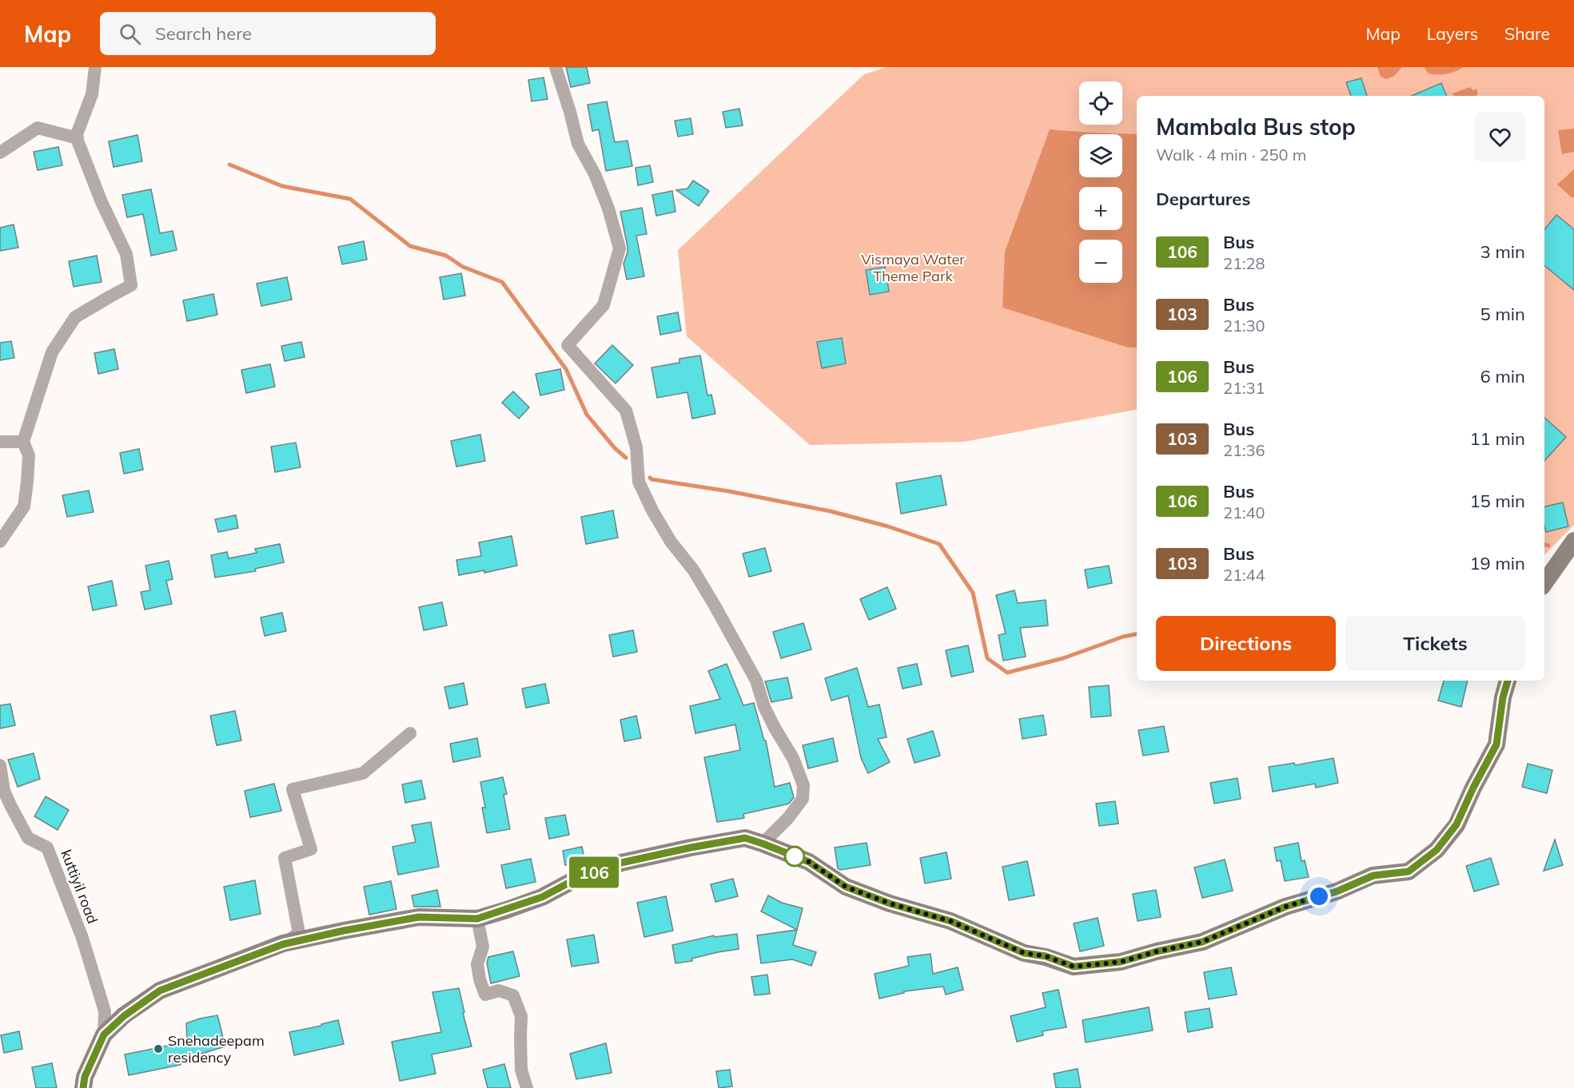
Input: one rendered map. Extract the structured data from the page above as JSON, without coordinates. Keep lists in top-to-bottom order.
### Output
{
  "streets": {
    "street": ["kuttiyil road"]
  },
  "parks": ["Vismaya Water Theme Park"],
  "places": ["Snehadeepam residency"],
  "lines": ["bus line 106"],
  "page": {
    "header": "Map",
    "search": "Search here",
    "nav": ["Map", "Layers", "Share"],
    "on_map": "106",
    "map_buttons": ["+", "−"],
    "heading": [
      ["Mambala Bus stop", "Walk · 4 min · 250 m"],
      "Departures"
    ],
    "list": [
      {
        "mark": "106",
        "name": "Bus",
        "note": "21:28",
        "value": "3 min"
      },
      {
        "mark": "103",
        "name": "Bus",
        "note": "21:30",
        "value": "5 min"
      },
      {
        "mark": "106",
        "name": "Bus",
        "note": "21:31",
        "value": "6 min"
      },
      {
        "mark": "103",
        "name": "Bus",
        "note": "21:36",
        "value": "11 min"
      },
      {
        "mark": "106",
        "name": "Bus",
        "note": "21:40",
        "value": "15 min"
      },
      {
        "mark": "103",
        "name": "Bus",
        "note": "21:44",
        "value": "19 min"
      }
    ],
    "buttons": ["Directions", "Tickets"]
  }
}
